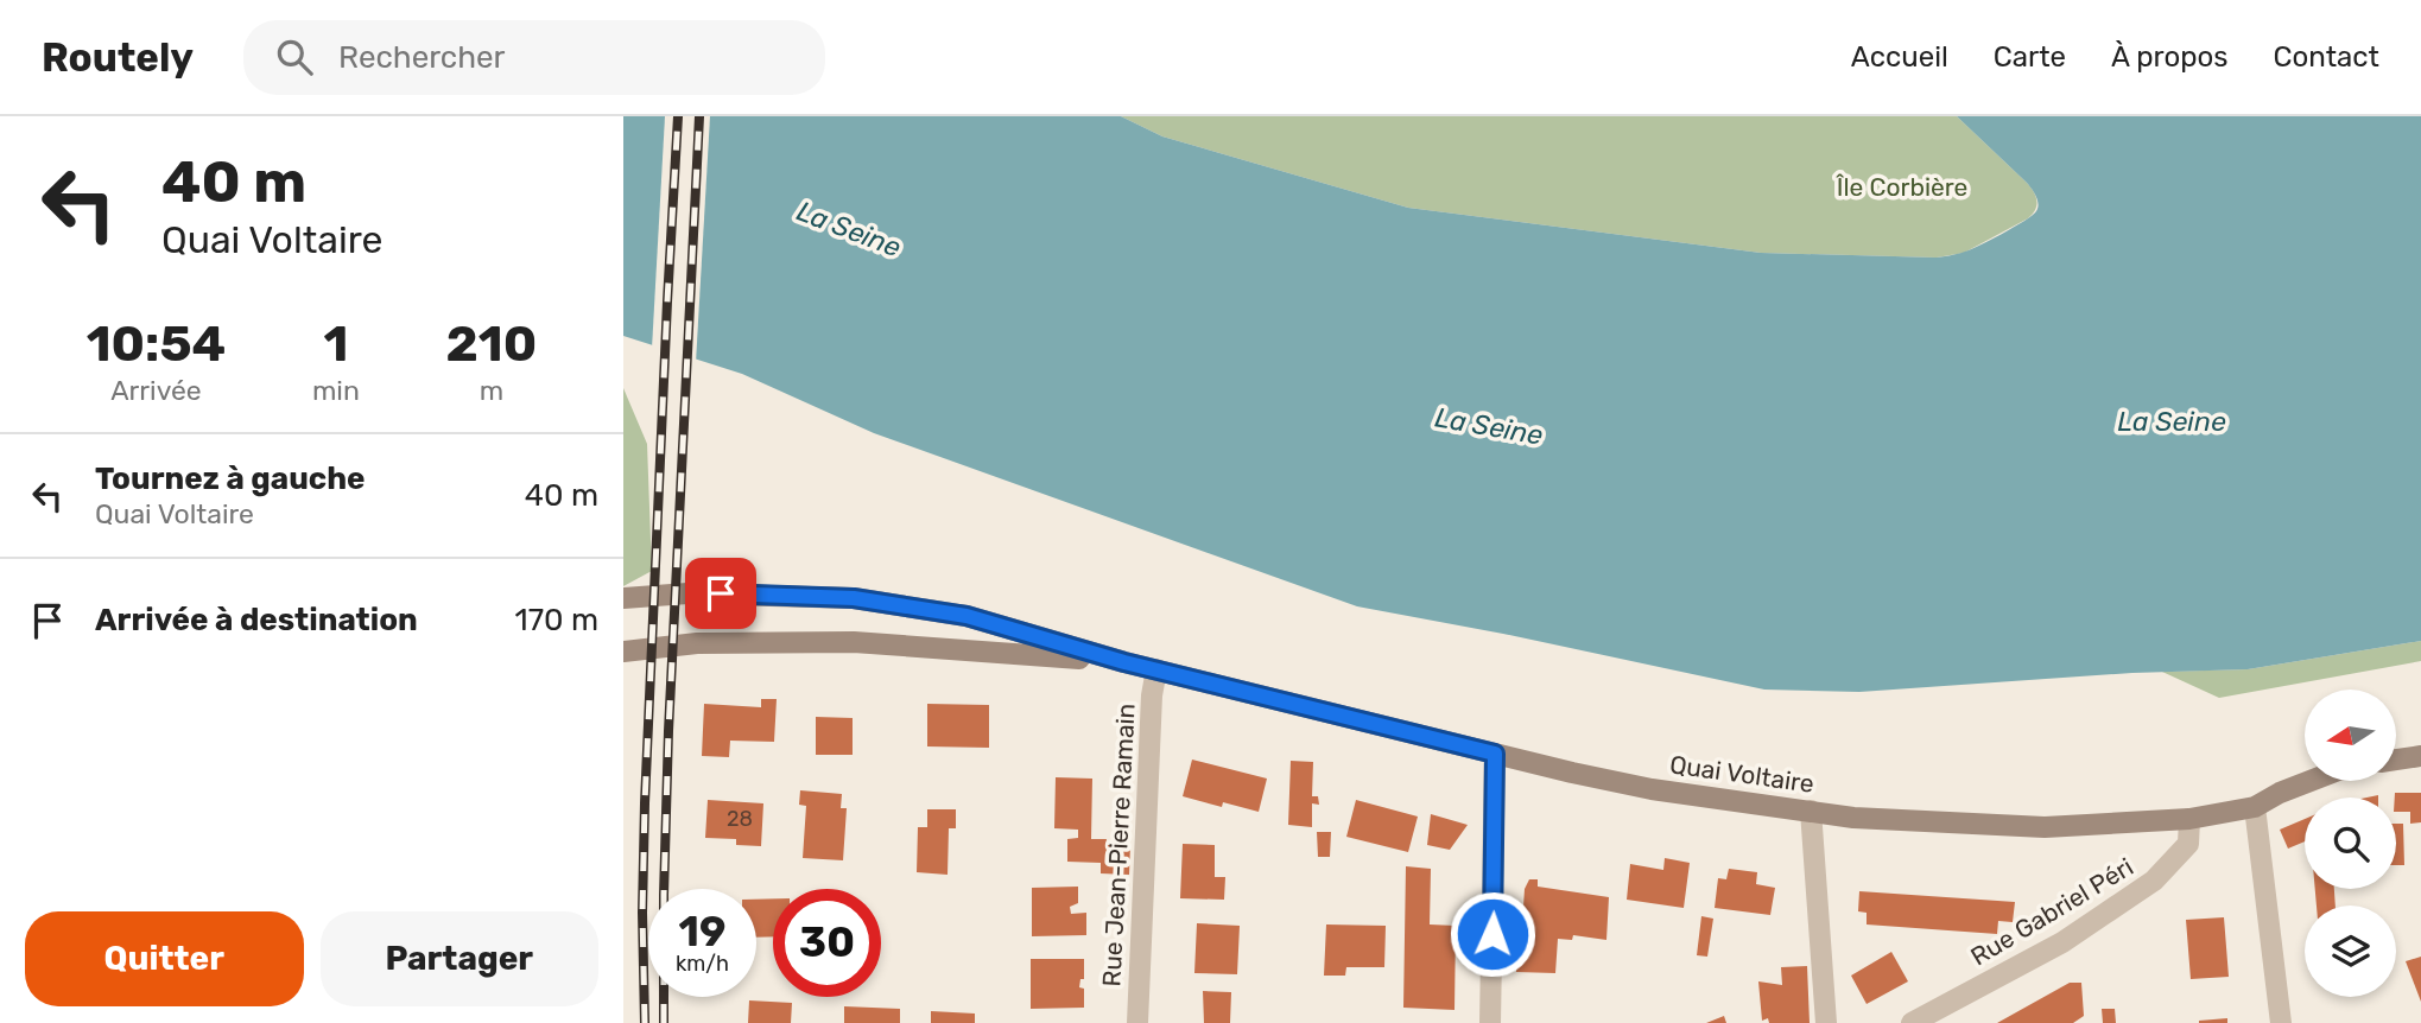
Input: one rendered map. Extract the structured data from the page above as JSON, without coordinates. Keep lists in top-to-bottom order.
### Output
{
  "streets": {
    "main road": ["Quai Voltaire"],
    "street": ["Rue Jean-Pierre Ramain", "Rue Gabriel Péri"]
  },
  "crossings": [
    ["Quai Voltaire", "Rue Jean-Pierre Ramain"],
    ["Quai Voltaire", "Rue Gabriel Péri"]
  ],
  "water": ["La Seine"],
  "parks": ["Île Corbière"],
  "house_numbers": ["28"],
  "north": "left",
  "page": {
    "header": "Routely",
    "search": "Rechercher",
    "nav": [
      "Accueil",
      "Carte",
      "À propos",
      "Contact"
    ],
    "turn": ["40 m", "Quai Voltaire"],
    "eta": [
      "10:54",
      "Arrivée",
      "1",
      "min",
      "210",
      "m"
    ],
    "list": [
      {
        "name": "Tournez à gauche",
        "note": "Quai Voltaire",
        "value": "40 m"
      },
      {
        "name": "Arrivée à destination",
        "value": "170 m"
      }
    ],
    "speed": "19 km/h",
    "limit": "30",
    "buttons": ["Quitter", "Partager"]
  }
}
